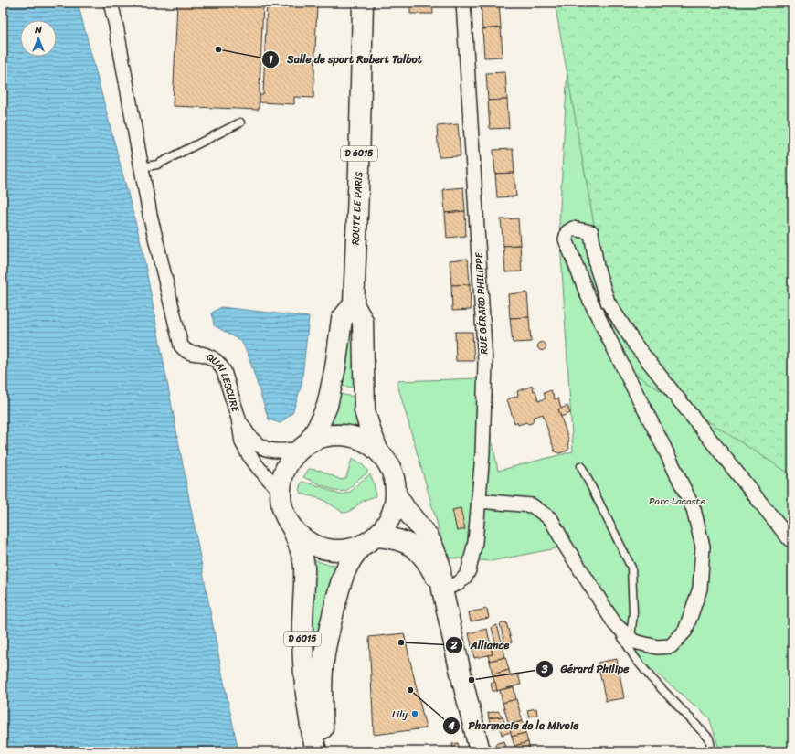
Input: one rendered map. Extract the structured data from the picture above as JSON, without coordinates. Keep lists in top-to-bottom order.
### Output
{
  "streets": {
    "main road": ["D 6015", "ROUTE DE PARIS"],
    "street": ["RUE GÉRARD PHILIPPE", "QUAI LESCURE"]
  },
  "crossings": [
    ["D 6015", "QUAI LESCURE"]
  ],
  "parks": ["Parc Lacoste"],
  "places": [
    "Salle de sport Robert Talbot",
    "Alliance",
    "Gérard Philipe",
    "Pharmacie de la Mivoie",
    "Lily"
  ],
  "north": "top"
}
